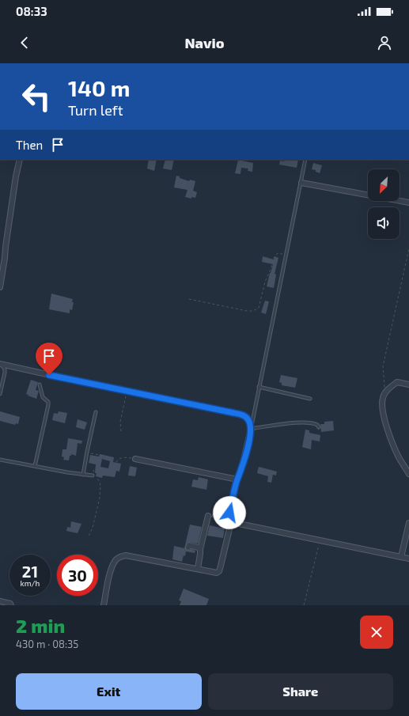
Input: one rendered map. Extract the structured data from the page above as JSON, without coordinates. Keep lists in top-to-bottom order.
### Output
{
  "north": "bottom left",
  "page": {
    "status": "08:33",
    "header": "Navio",
    "turn": ["140 m", "Turn left"],
    "then": "Then",
    "speed": "21 km/h",
    "limit": "30",
    "heading": ["2 min", "430 m · 08:35"],
    "buttons": ["Exit", "Share"]
  }
}
